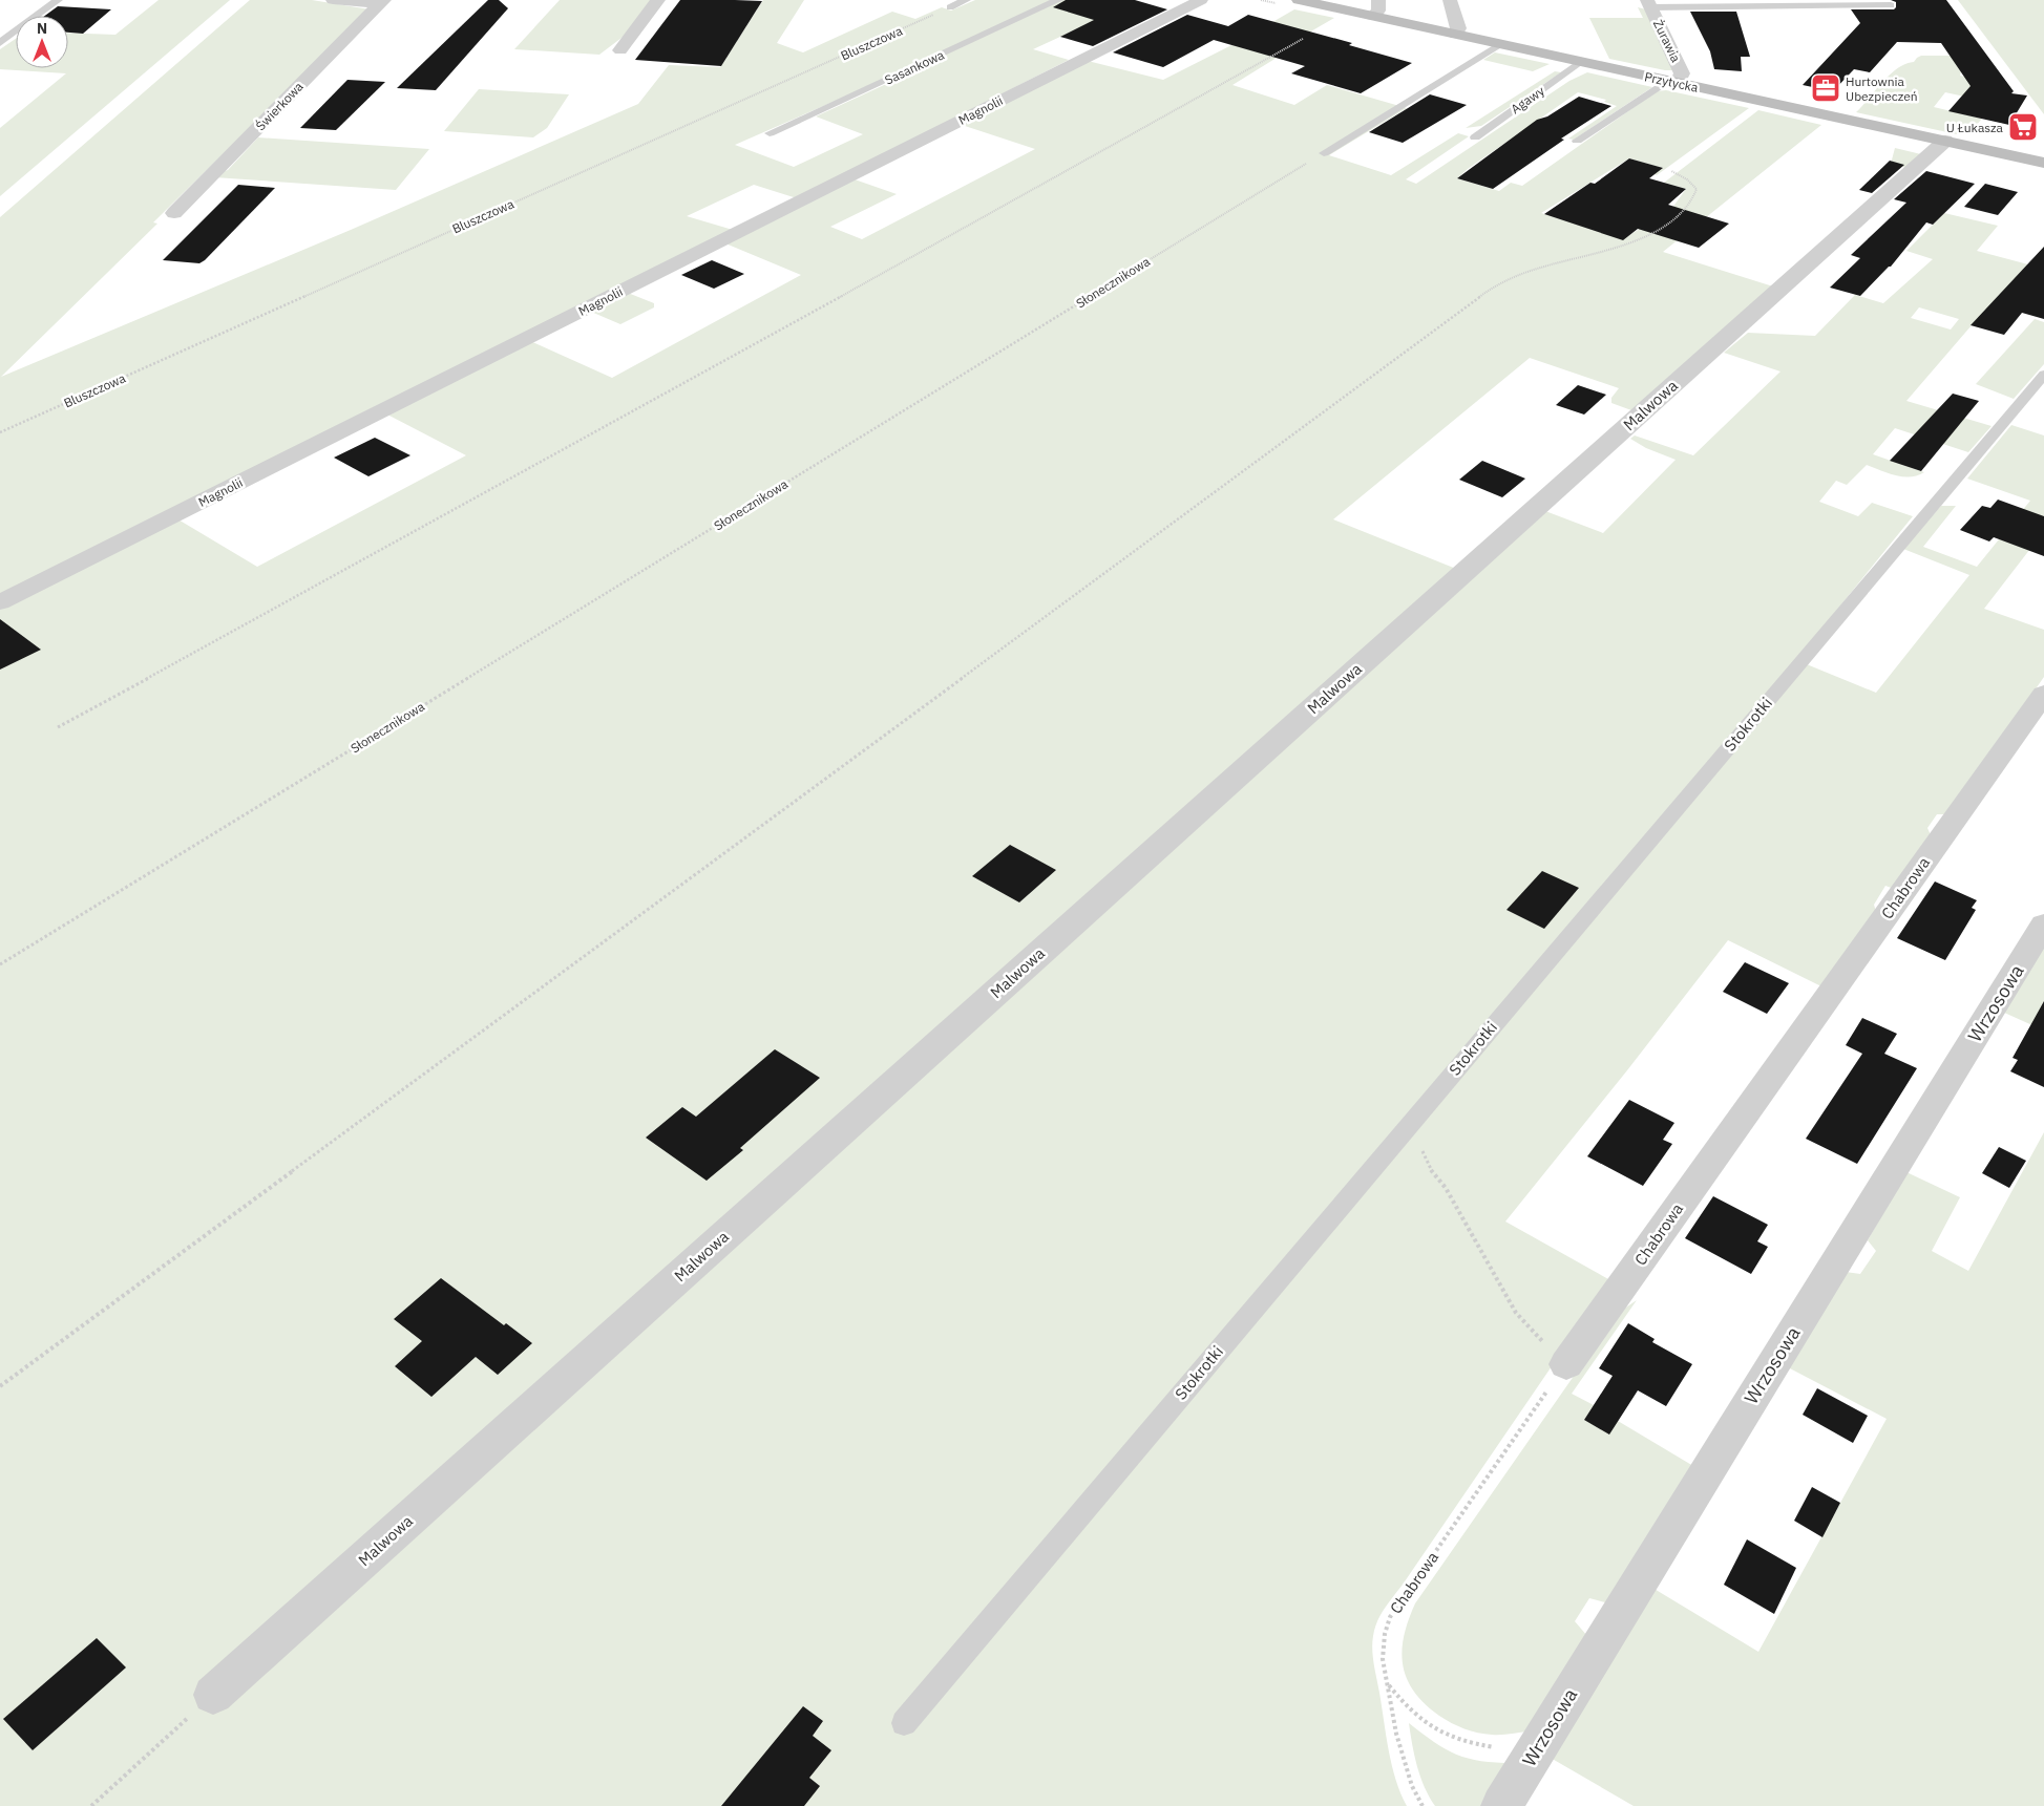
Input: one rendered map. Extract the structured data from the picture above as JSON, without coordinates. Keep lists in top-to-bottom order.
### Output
{
  "streets": {
    "main road": ["Przytycka"],
    "street": [
      "Żurawia",
      "Świerkowa",
      "Magnolii",
      "Malwowa",
      "Chabrowa",
      "Wrzosowa"
    ],
    "lane": ["Sasankowa", "Agawy", "Stokrotki"],
    "path": ["Bluszczowa", "Słonecznikowa"]
  },
  "crossings": [
    ["Żurawia", "Przytycka"],
    ["Przytycka", "Agawy"],
    ["Przytycka", "Malwowa"]
  ],
  "places": {
    "office": ["Hurtownia Ubezpieczeń"],
    "supermarket": ["U Łukasza"]
  },
  "north": "top"
}
